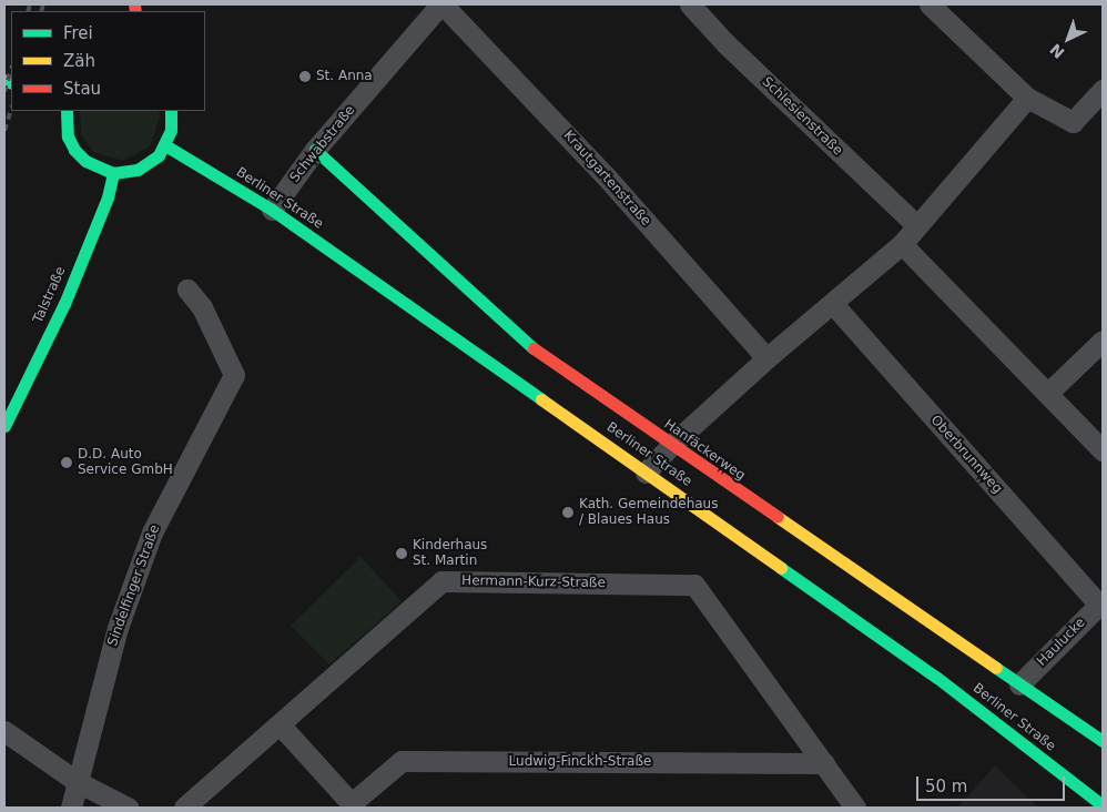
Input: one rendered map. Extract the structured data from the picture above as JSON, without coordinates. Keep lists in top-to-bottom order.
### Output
{
  "streets": {
    "main road": ["Berliner Straße", "Talstraße", "Hanfäckerweg"],
    "street": [
      "Schlesienstraße",
      "Schwabstraße",
      "Krautgartenstraße",
      "Oberbrunnweg",
      "Hermann-Kurz-Straße",
      "Sindelfinger Straße",
      "Haulucke",
      "Ludwig-Finckh-Straße"
    ]
  },
  "crossings": [
    ["Schwabstraße", "Krautgartenstraße"],
    ["Schwabstraße", "Berliner Straße"],
    ["Schwabstraße", "Hanfäckerweg"],
    ["Hanfäckerweg", "Haulucke"],
    ["Oberbrunnweg", "Haulucke"],
    ["Hermann-Kurz-Straße", "Ludwig-Finckh-Straße"]
  ],
  "places": [
    "St. Anna",
    "D.D. Auto Service GmbH",
    "Kath. Gemeindehaus / Blaues Haus",
    "Kinderhaus St. Martin"
  ],
  "legend": ["Frei", "Zäh", "Stau"],
  "scale_bar": "50 m",
  "north": "bottom left"
}
